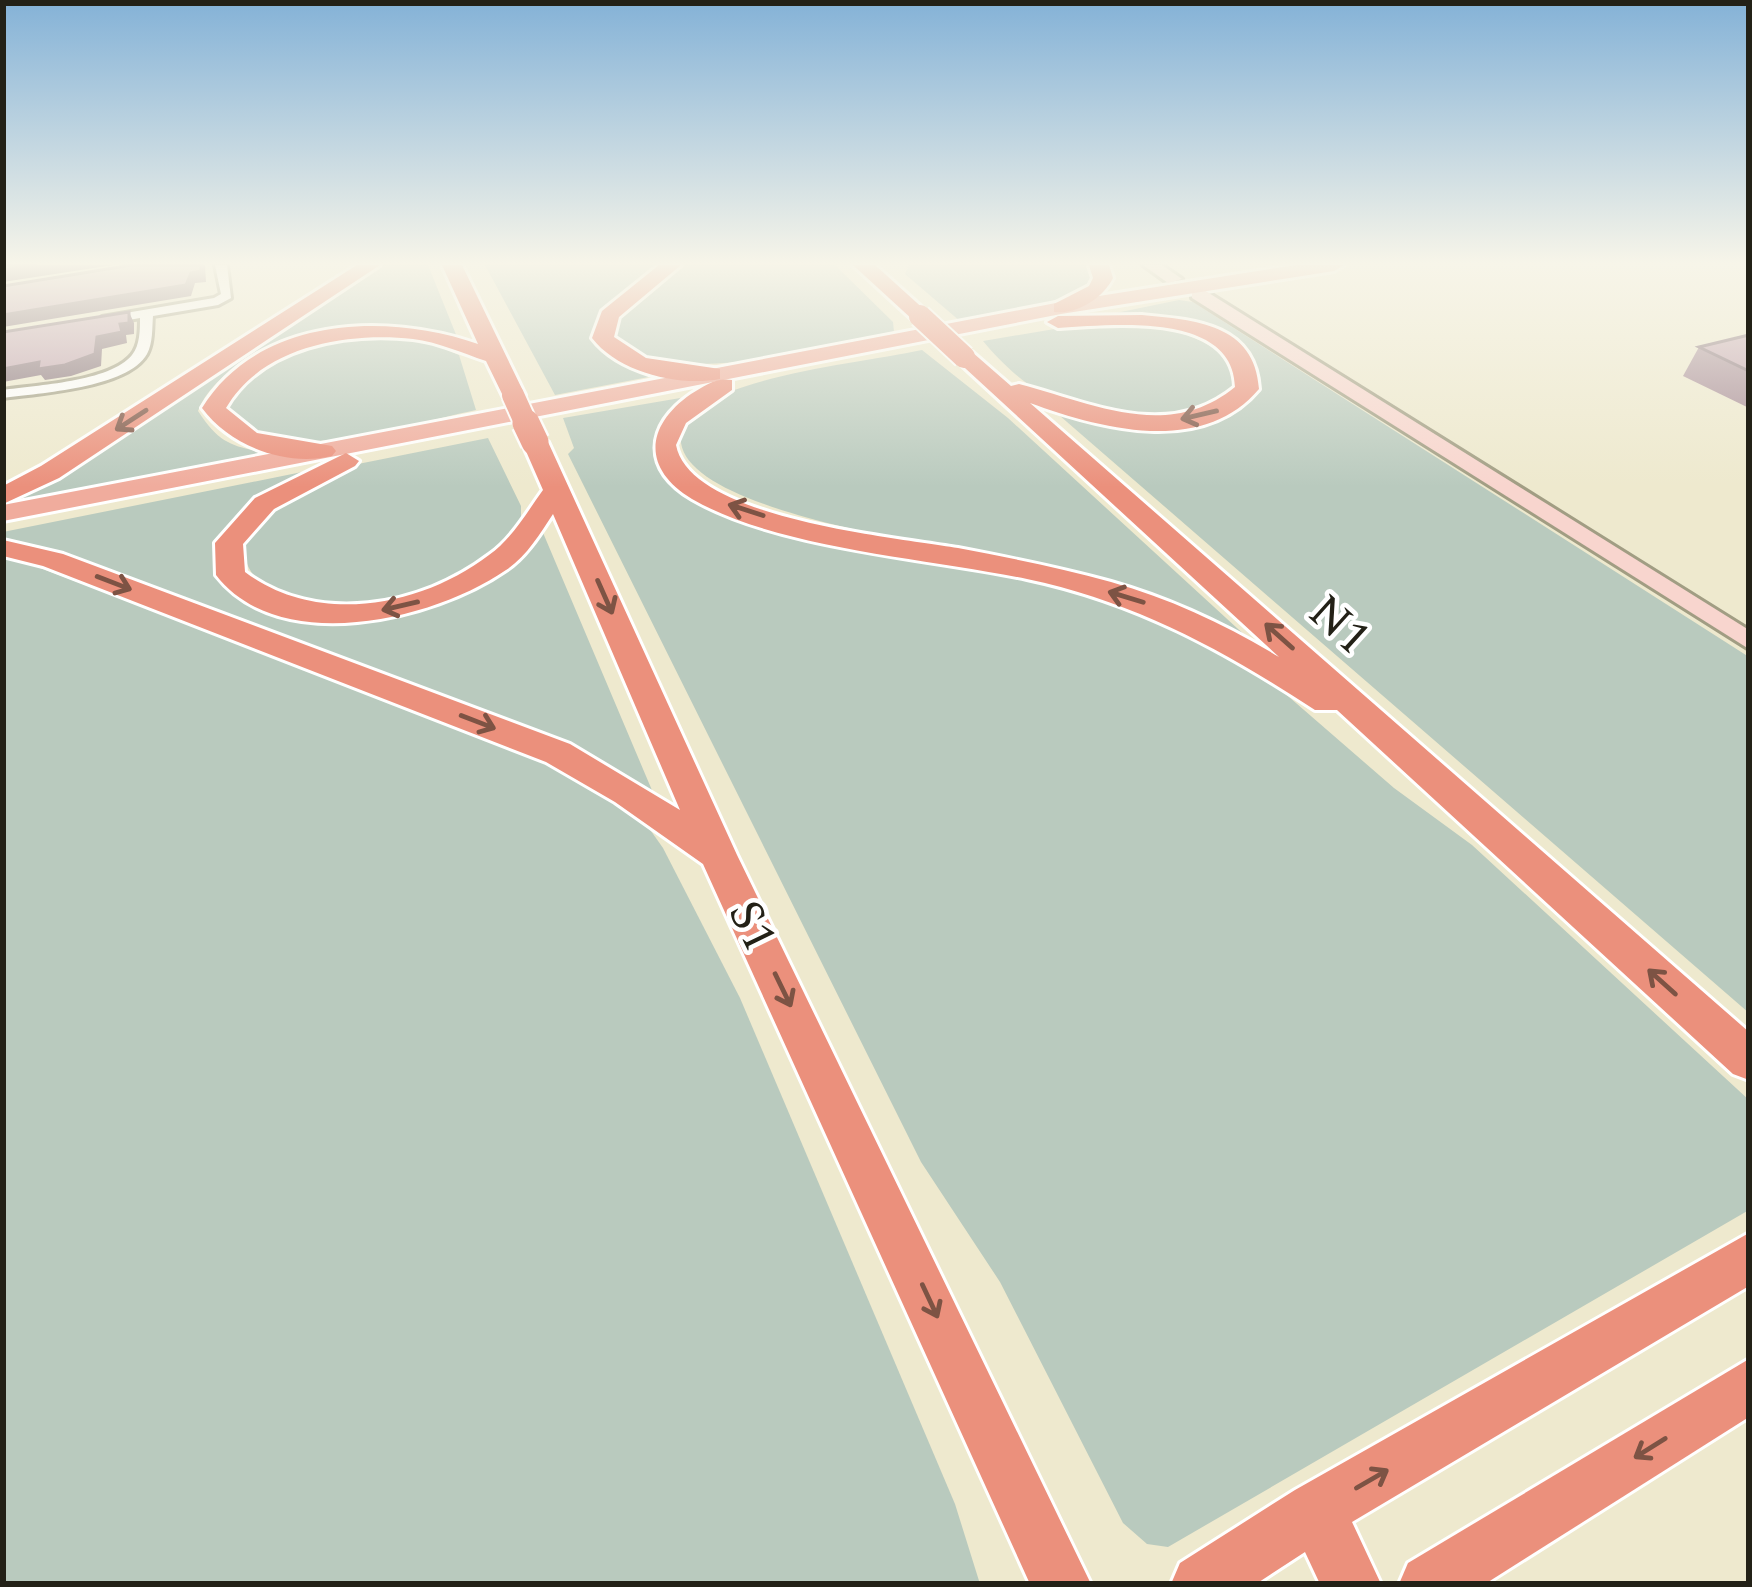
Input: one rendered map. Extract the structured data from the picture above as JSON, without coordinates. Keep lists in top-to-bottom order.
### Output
{
  "streets": {
    "highway": ["N1", "S1"]
  },
  "one_way": ["N1", "S1"]
}
